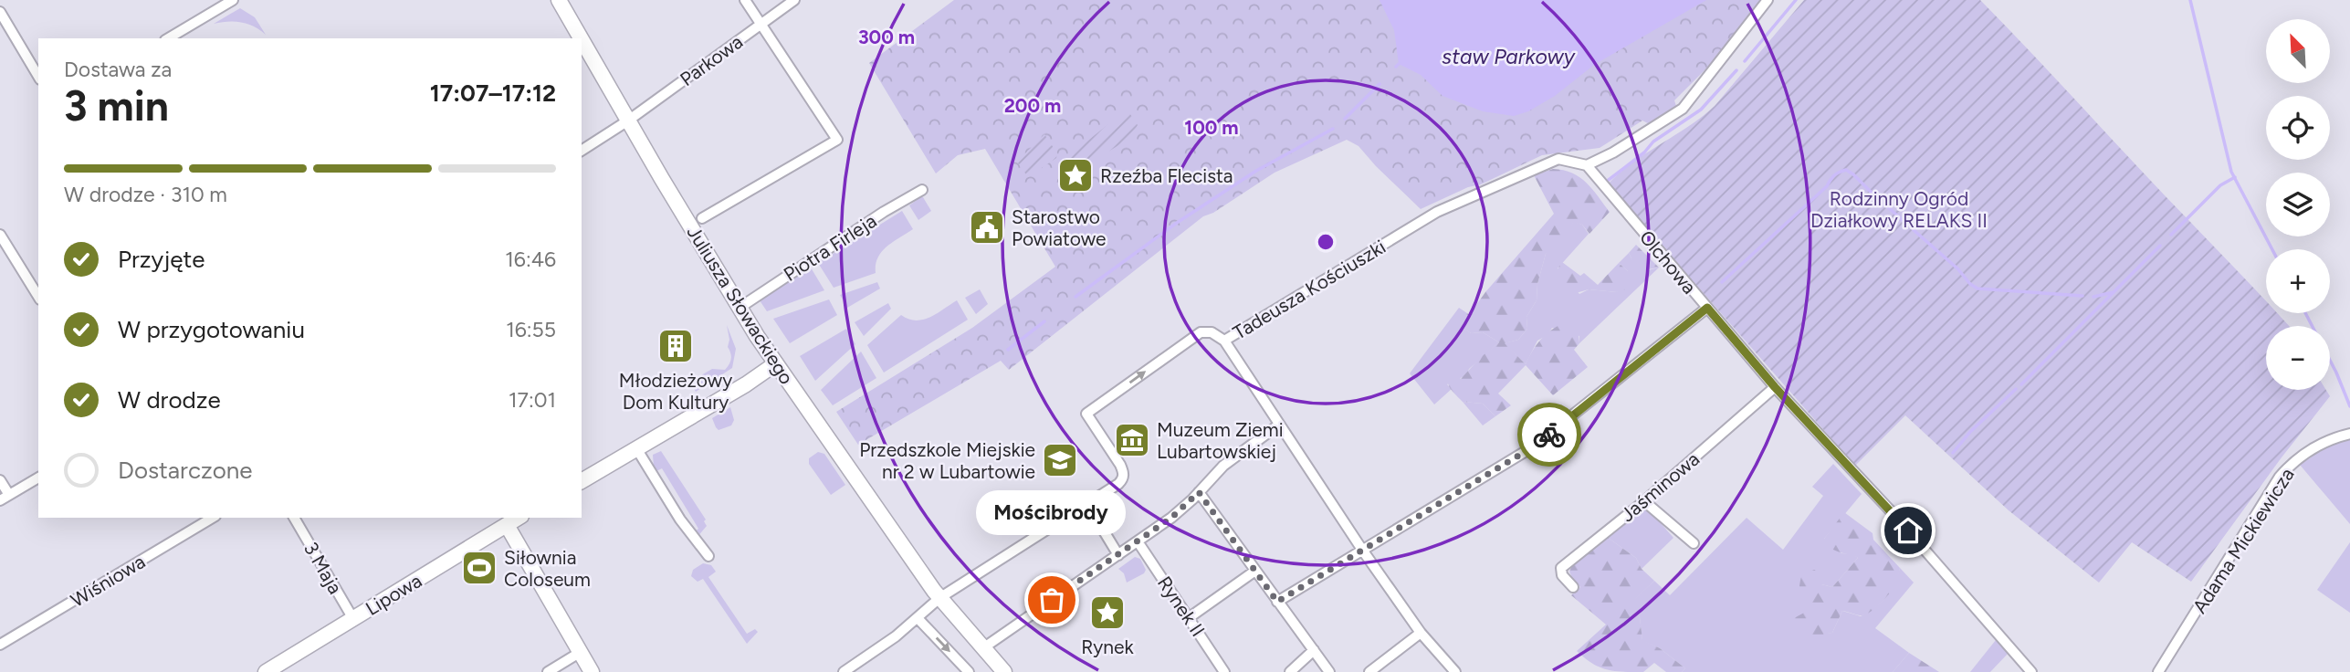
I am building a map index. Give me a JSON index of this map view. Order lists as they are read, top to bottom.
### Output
{
  "streets": {
    "main road": ["Juliusza Słowackiego", "Lipowa"],
    "street": [
      "Parkowa",
      "Piotra Firleja",
      "Olchowa",
      "Tadeusza Kościuszki",
      "Jaśminowa",
      "Adama Mickiewicza",
      "3 Maja",
      "Wiśniowa",
      "Rynek II"
    ]
  },
  "crossings": [
    ["Parkowa", "Juliusza Słowackiego"],
    ["Piotra Firleja", "Juliusza Słowackiego"],
    ["Olchowa", "Tadeusza Kościuszki"],
    ["Olchowa", "Jaśminowa"],
    ["Tadeusza Kościuszki", "Juliusza Słowackiego"],
    ["3 Maja", "Lipowa"]
  ],
  "water": ["staw Parkowy"],
  "parks": ["Rodzinny Ogród Działkowy RELAKS II"],
  "places": {
    "place": ["Rzeźba Flecista", "Rynek"],
    "public building": ["Starostwo Powiatowe"],
    "building": ["Młodzieżowy Dom Kultury"],
    "museum": ["Muzeum Ziemi Lubartowskiej"],
    "school or university": ["Przedszkole Miejskie nr 2 w Lubartowie"],
    "sports": ["Siłownia Coloseum"],
    "other": ["Mościbrody"]
  },
  "north": "top left",
  "page": {
    "map_buttons": ["+", "−"],
    "heading": ["3 min", "Dostawa za", "17:07–17:12"],
    "bar": "W drodze · 310 m",
    "list": [
      ["Przyjęte", "16:46"],
      ["W przygotowaniu", "16:55"],
      ["W drodze", "17:01"],
      "Dostarczone"
    ],
    "bubble": "Mościbrody"
  },
  "rings": ["300 m", "200 m", "100 m"]
}
